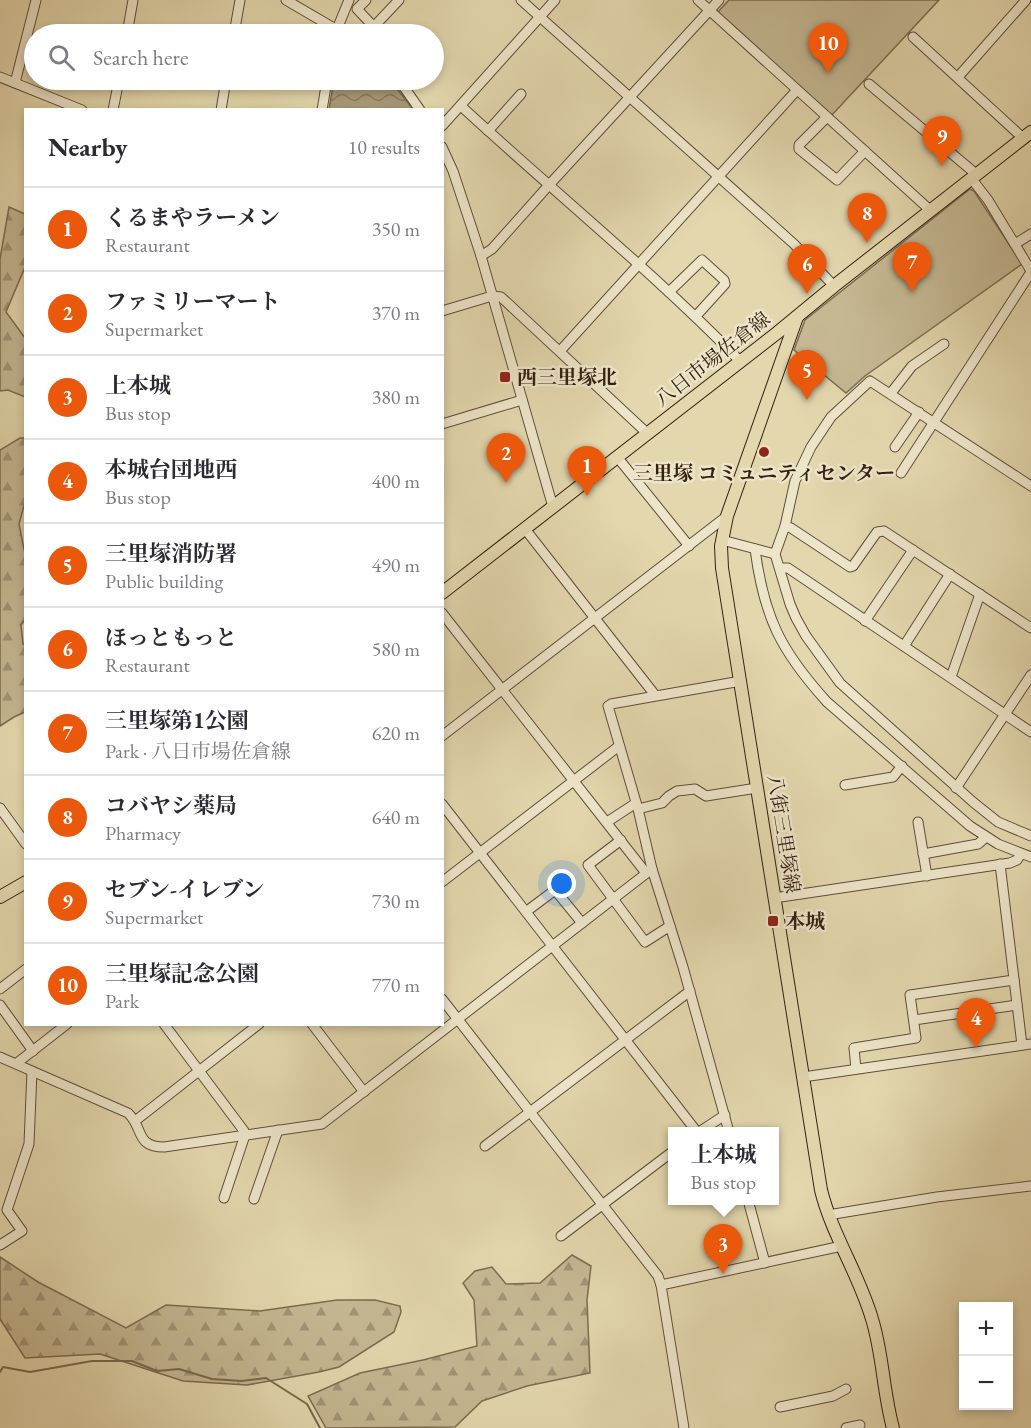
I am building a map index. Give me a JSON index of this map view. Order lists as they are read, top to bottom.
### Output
{
  "streets": {
    "main road": ["八日市場佐倉線", "八街三里塚線"]
  },
  "crossings": [
    ["八日市場佐倉線", "八街三里塚線"]
  ],
  "places": {
    "transit": ["西三里塚北", "本城"],
    "other": ["三里塚 コミュニティセンター"]
  },
  "page": {
    "pins": [
      "10",
      "9",
      "8",
      "7",
      "6",
      "5",
      "2",
      "1",
      "4",
      "3"
    ],
    "search": "Search here",
    "heading": ["Nearby", "10 results"],
    "list": [
      {
        "mark": "1",
        "name": "くるまやラーメン",
        "note": "Restaurant",
        "value": "350 m"
      },
      {
        "mark": "2",
        "name": "ファミリーマート",
        "note": "Supermarket",
        "value": "370 m"
      },
      {
        "mark": "3",
        "name": "上本城",
        "note": "Bus stop",
        "value": "380 m"
      },
      {
        "mark": "4",
        "name": "本城台団地西",
        "note": "Bus stop",
        "value": "400 m"
      },
      {
        "mark": "5",
        "name": "三里塚消防署",
        "note": "Public building",
        "value": "490 m"
      },
      {
        "mark": "6",
        "name": "ほっともっと",
        "note": "Restaurant",
        "value": "580 m"
      },
      {
        "mark": "7",
        "name": "三里塚第1公園",
        "note": "Park · 八日市場佐倉線",
        "value": "620 m"
      },
      {
        "mark": "8",
        "name": "コバヤシ薬局",
        "note": "Pharmacy",
        "value": "640 m"
      },
      {
        "mark": "9",
        "name": "セブン-イレブン",
        "note": "Supermarket",
        "value": "730 m"
      },
      {
        "mark": "10",
        "name": "三里塚記念公園",
        "note": "Park",
        "value": "770 m"
      }
    ],
    "popup": ["上本城", "Bus stop"],
    "map_buttons": ["+", "−"]
  }
}
